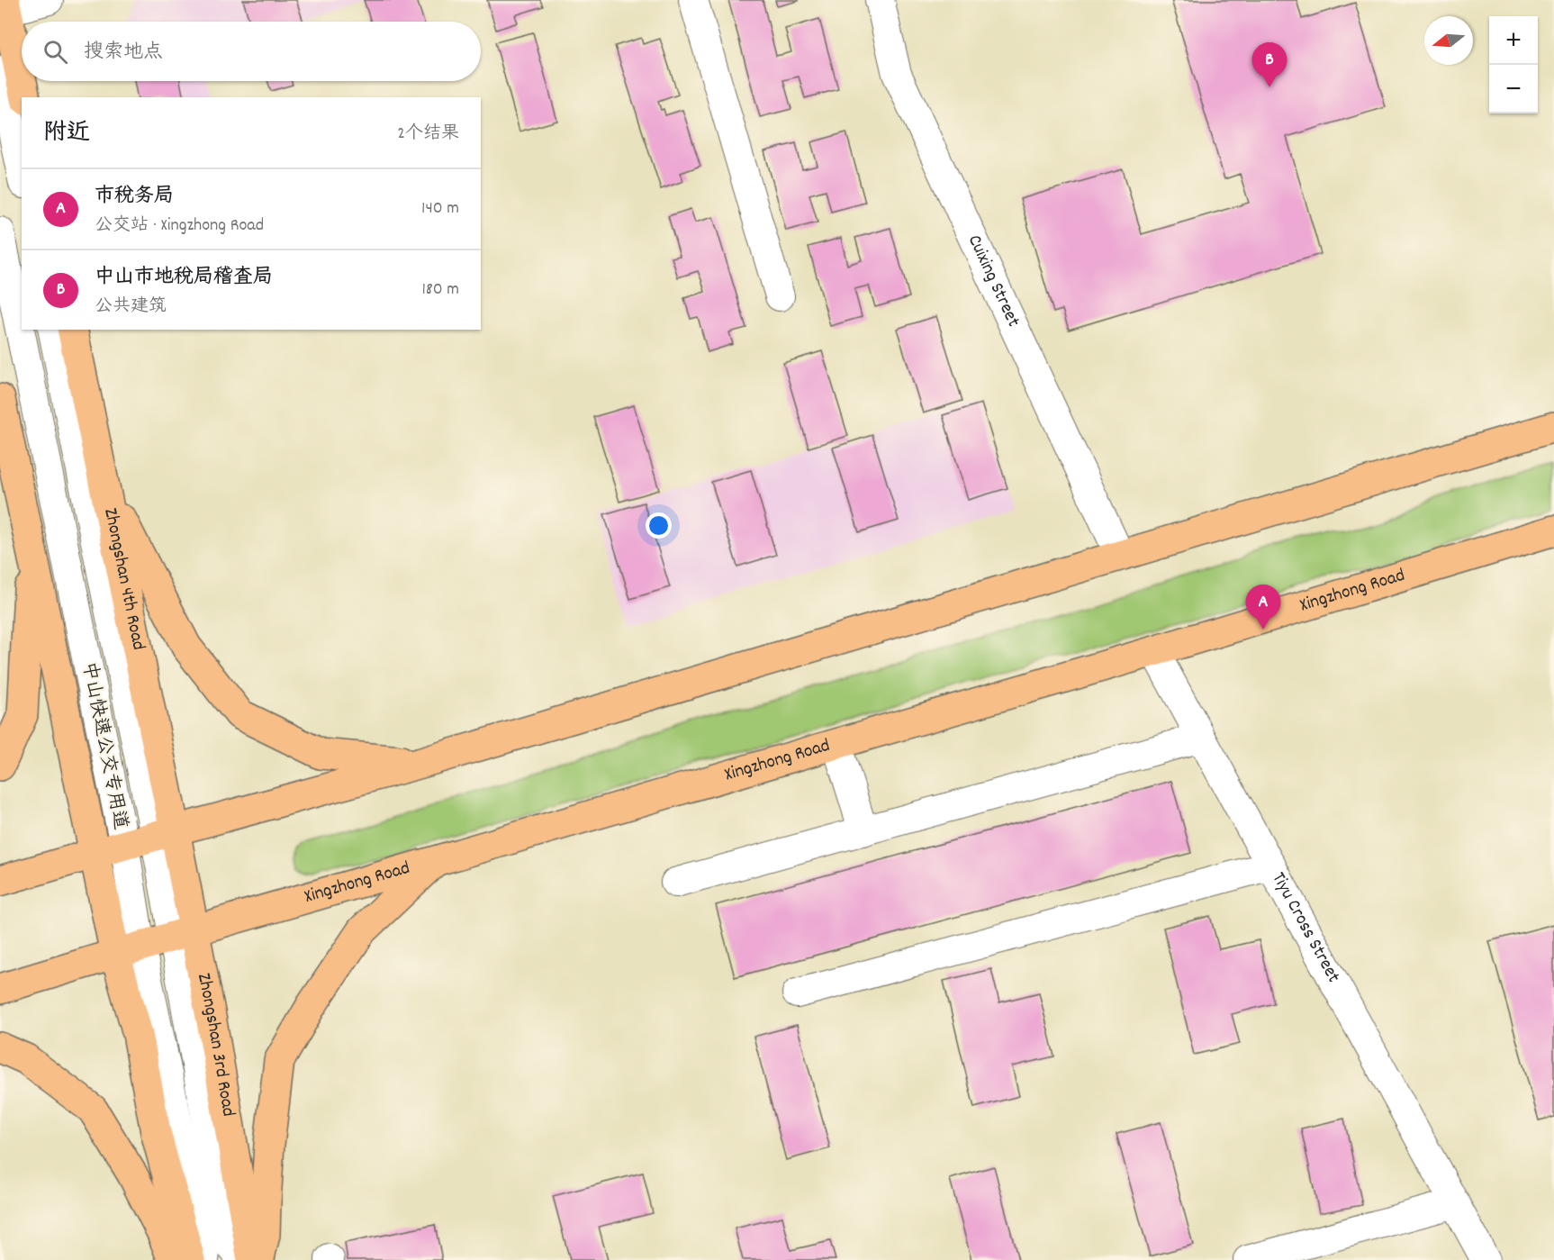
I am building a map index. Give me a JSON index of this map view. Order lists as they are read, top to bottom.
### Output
{
  "streets": {
    "main road": ["Zhongshan 4th Road", "Xingzhong Road", "Zhongshan 3rd Road"],
    "street": ["Cuixing Street", "中山快速公交专用道", "Tiyu Cross Street"]
  },
  "crossings": [
    ["Zhongshan 4th Road", "中山快速公交专用道"],
    ["Zhongshan 4th Road", "Zhongshan 3rd Road"],
    ["Xingzhong Road", "中山快速公交专用道"],
    ["Xingzhong Road", "Tiyu Cross Street"],
    ["Xingzhong Road", "Zhongshan 3rd Road"],
    ["中山快速公交专用道", "Zhongshan 3rd Road"]
  ],
  "north": "left",
  "page": {
    "map_buttons": ["+", "−"],
    "search": "搜索地点",
    "pins": ["B", "A"],
    "heading": ["附近", "2个结果"],
    "list": [
      {
        "mark": "A",
        "name": "市税务局",
        "note": "公交站 · Xingzhong Road",
        "value": "140 m"
      },
      {
        "mark": "B",
        "name": "中山市地税局稽查局",
        "note": "公共建筑",
        "value": "180 m"
      }
    ]
  }
}
